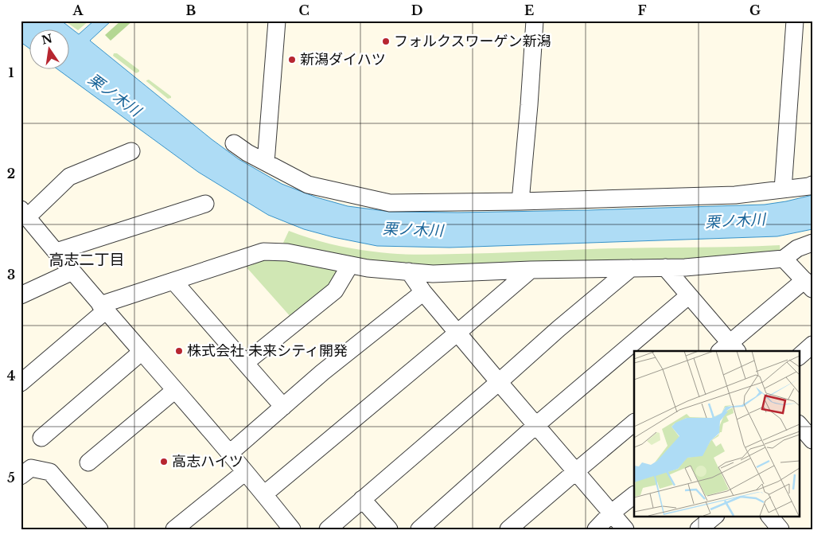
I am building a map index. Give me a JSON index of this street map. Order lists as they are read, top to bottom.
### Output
{
  "districts": ["高志二丁目"],
  "water": ["栗ノ木川"],
  "places": [
    "フォルクスワーゲン新潟",
    "新潟ダイハツ",
    "株式会社 未来シティ開発",
    "高志ハイツ"
  ],
  "north": "top",
  "grid": {
    "columns": [
      "A",
      "B",
      "C",
      "D",
      "E",
      "F",
      "G"
    ],
    "rows": [
      "1",
      "2",
      "3",
      "4",
      "5"
    ]
  }
}
